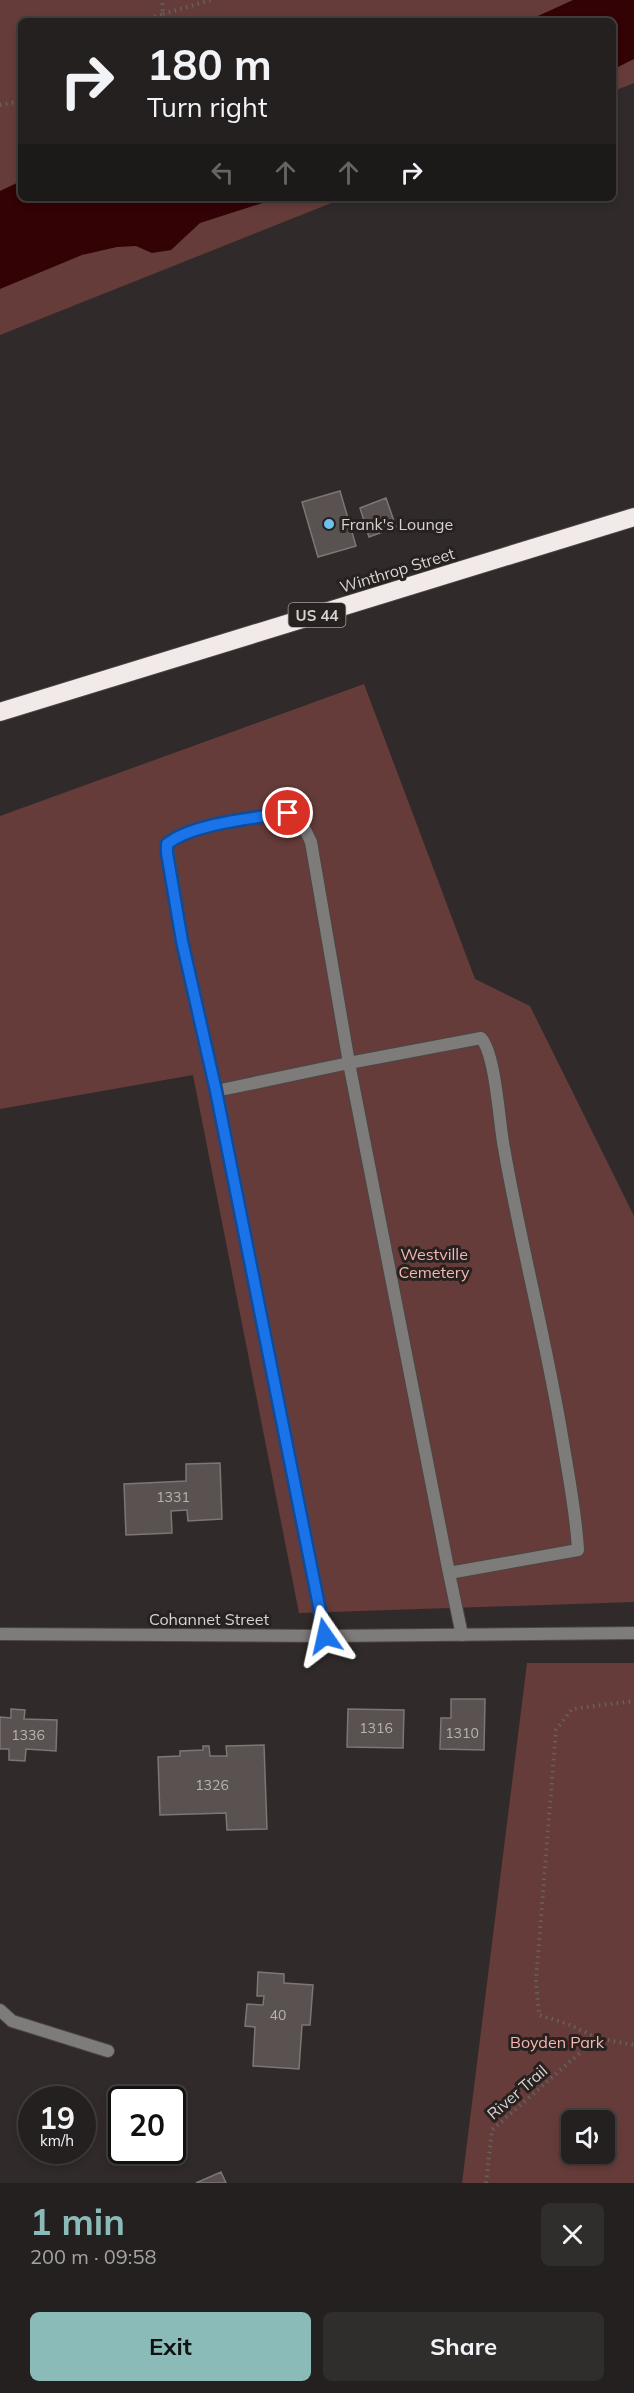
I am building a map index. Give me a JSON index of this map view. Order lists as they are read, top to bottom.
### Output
{
  "streets": {
    "highway": ["Winthrop Street", "US 44"],
    "street": ["Cohannet Street"],
    "path": ["River Trail"]
  },
  "parks": ["Westville Cemetery", "Boyden Park"],
  "places": ["Frank's Lounge"],
  "house_numbers": [
    "1331",
    "1316",
    "1310",
    "1336",
    "1326",
    "40"
  ],
  "page": {
    "turn": ["180 m", "Turn right"],
    "speed": "19 km/h",
    "limit": "20",
    "heading": ["1 min", "200 m · 09:58"],
    "buttons": ["Exit", "Share"]
  }
}
